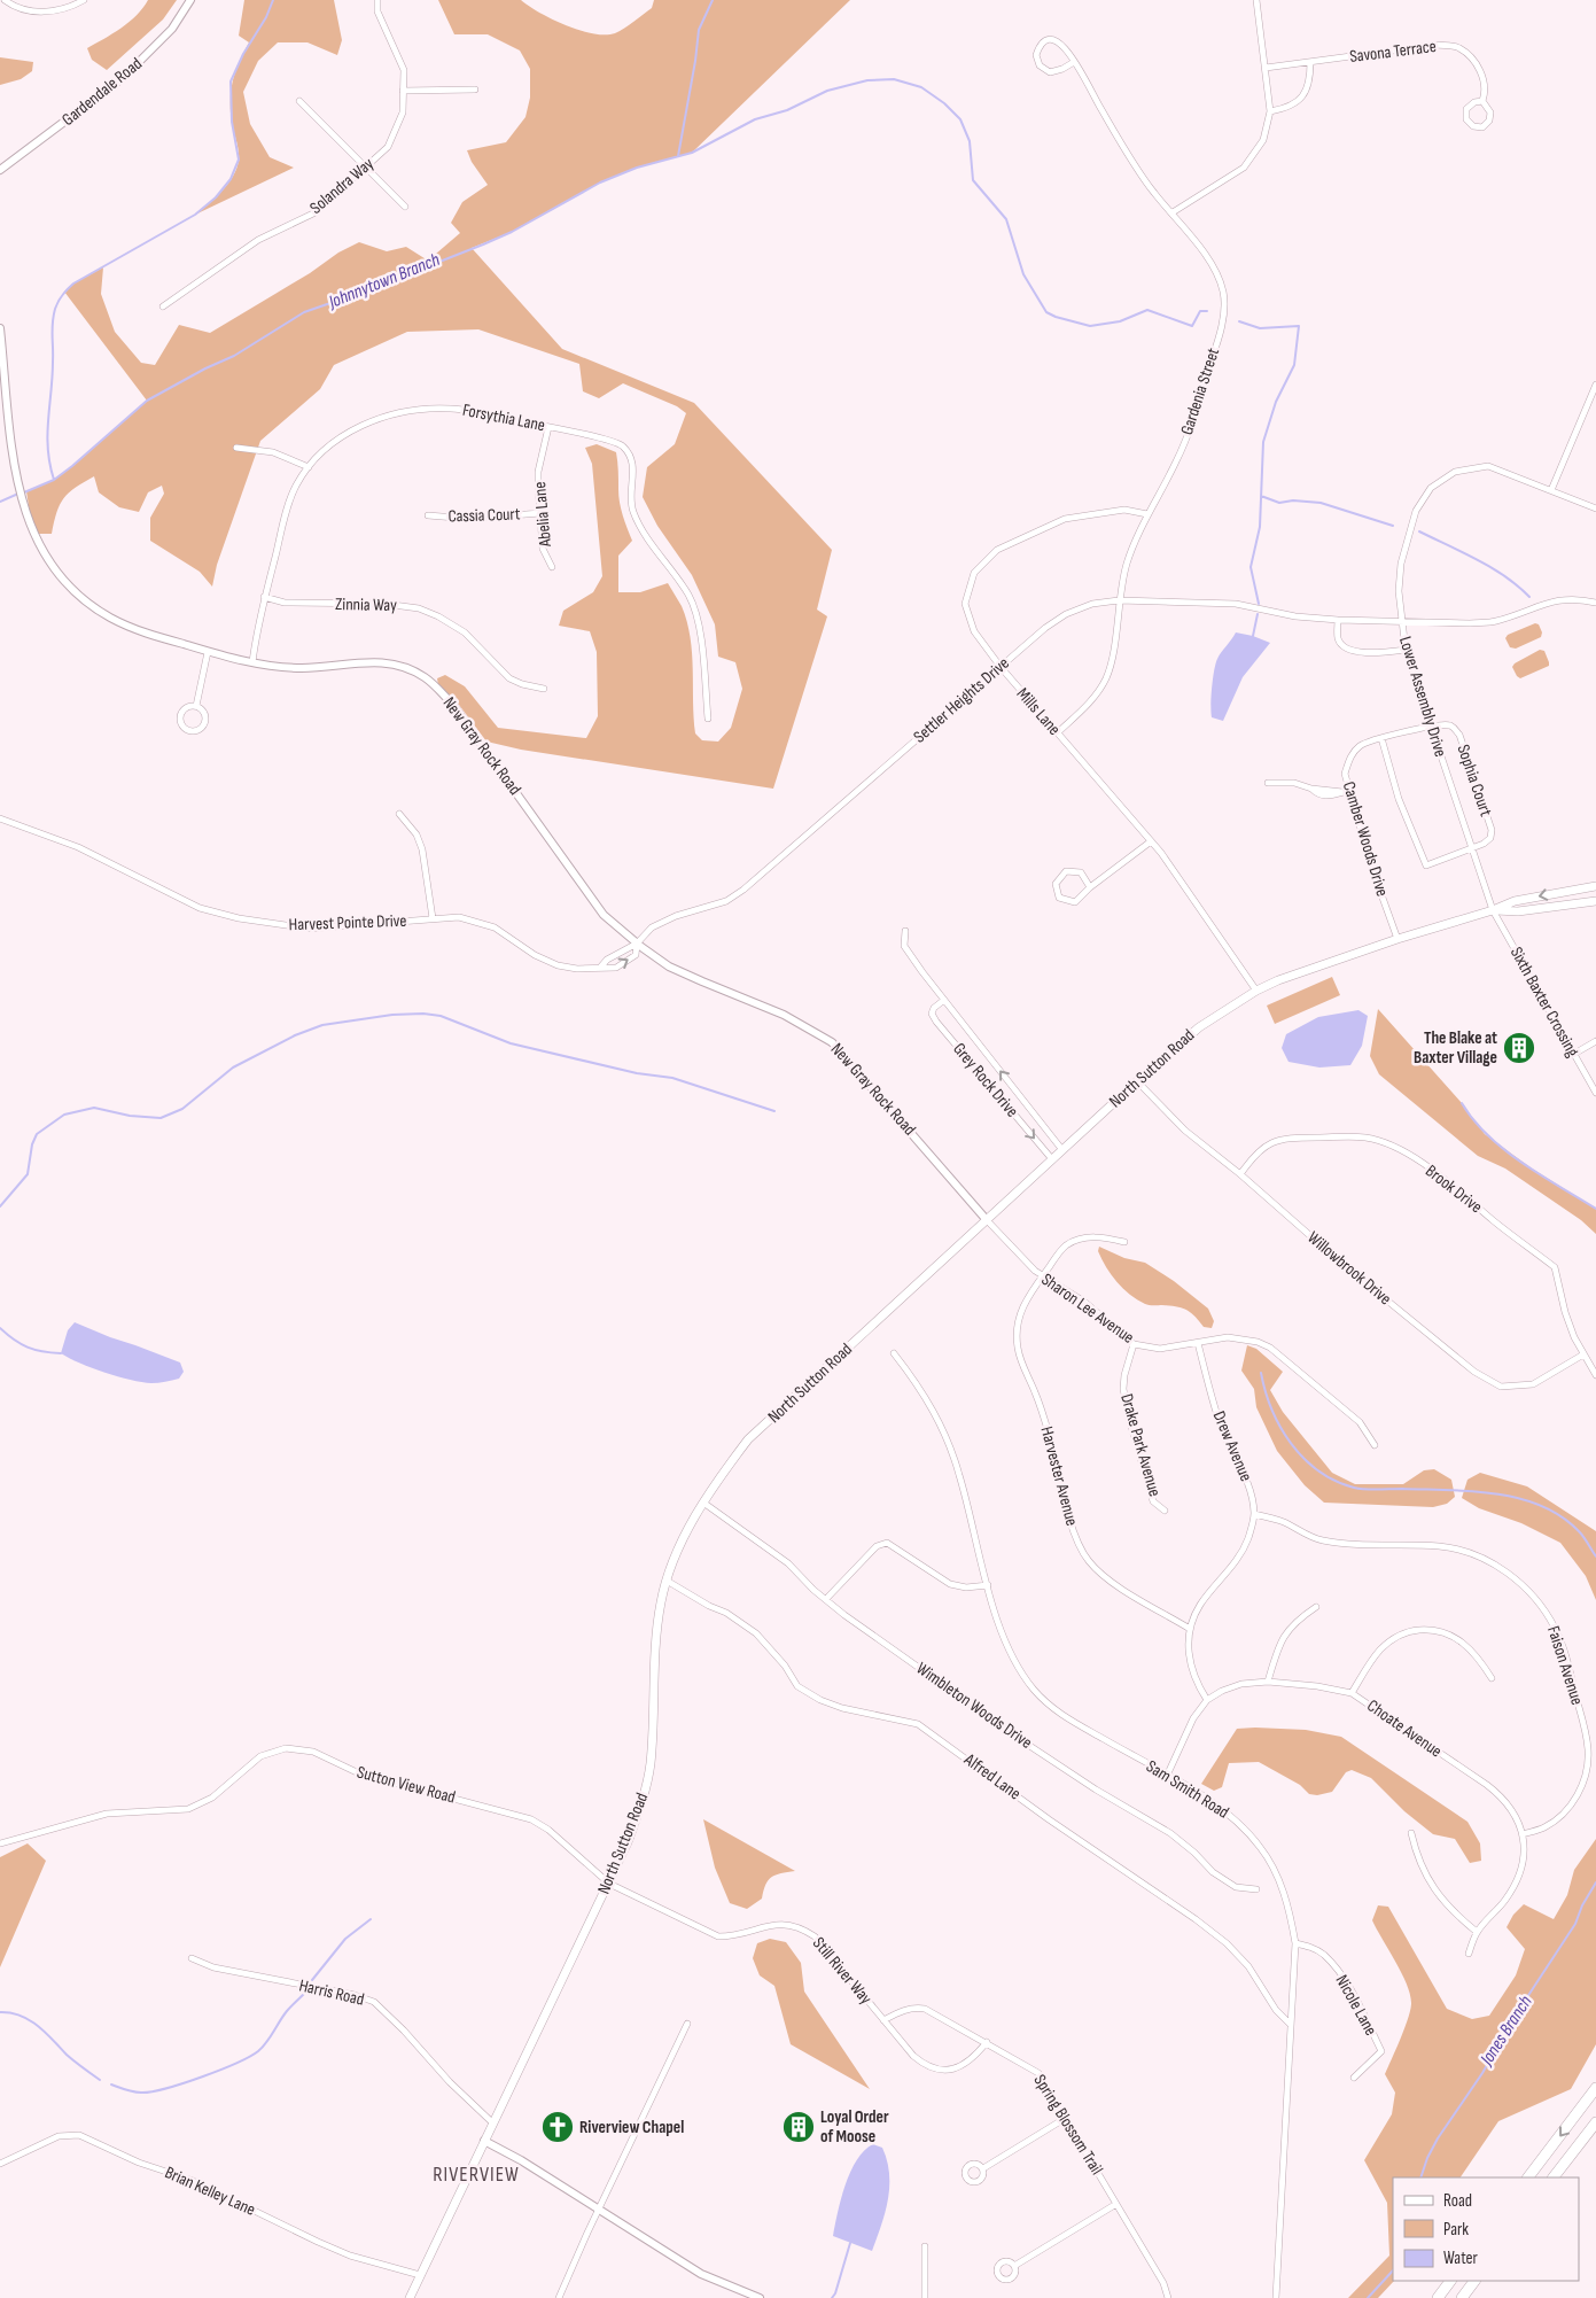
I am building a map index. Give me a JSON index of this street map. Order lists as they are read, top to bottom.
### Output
{
  "streets": {
    "main road": ["North Sutton Road"],
    "street": [
      "Savona Terrace",
      "Gardendale Road",
      "Solandra Way",
      "Gardenia Street",
      "Forsythia Lane",
      "Abelia Lane",
      "Cassia Court",
      "Zinnia Way",
      "Lower Assembly Drive",
      "Settler Heights Drive",
      "Mills Lane",
      "New Gray Rock Road",
      "Sophia Court",
      "Camber Woods Drive",
      "Harvest Pointe Drive",
      "Sixth Baxter Crossing",
      "Grey Rock Drive",
      "Brook Drive",
      "Willowbrook Drive",
      "Sharon Lee Avenue",
      "Drake Park Avenue",
      "Drew Avenue",
      "Harvester Avenue",
      "Faison Avenue",
      "Wimbleton Woods Drive",
      "Choate Avenue",
      "Alfred Lane",
      "Sutton View Road",
      "Sam Smith Road",
      "Still River Way",
      "Harris Road",
      "Nicole Lane",
      "Spring Blossom Trail",
      "Brian Kelley Lane"
    ]
  },
  "crossings": [
    ["Gardenia Street", "Settler Heights Drive"],
    ["Gardenia Street", "Mills Lane"],
    ["Forsythia Lane", "Abelia Lane"],
    ["Forsythia Lane", "Zinnia Way"],
    ["Forsythia Lane", "New Gray Rock Road"],
    ["Abelia Lane", "Cassia Court"],
    ["Lower Assembly Drive", "Settler Heights Drive"],
    ["Lower Assembly Drive", "Sophia Court"],
    ["Lower Assembly Drive", "Camber Woods Drive"],
    ["Lower Assembly Drive", "Sixth Baxter Crossing"],
    ["Lower Assembly Drive", "North Sutton Road"],
    ["Settler Heights Drive", "Mills Lane"],
    ["Settler Heights Drive", "New Gray Rock Road"],
    ["Settler Heights Drive", "Harvest Pointe Drive"],
    ["Mills Lane", "North Sutton Road"],
    ["New Gray Rock Road", "Harvest Pointe Drive"],
    ["New Gray Rock Road", "North Sutton Road"],
    ["New Gray Rock Road", "Sharon Lee Avenue"],
    ["Sophia Court", "Camber Woods Drive"],
    ["Camber Woods Drive", "North Sutton Road"],
    ["Sixth Baxter Crossing", "North Sutton Road"],
    ["North Sutton Road", "Grey Rock Drive"],
    ["North Sutton Road", "Willowbrook Drive"],
    ["North Sutton Road", "Sharon Lee Avenue"],
    ["North Sutton Road", "Wimbleton Woods Drive"],
    ["North Sutton Road", "Alfred Lane"],
    ["North Sutton Road", "Sutton View Road"],
    ["North Sutton Road", "Still River Way"],
    ["North Sutton Road", "Harris Road"],
    ["North Sutton Road", "Brian Kelley Lane"],
    ["Brook Drive", "Willowbrook Drive"],
    ["Sharon Lee Avenue", "Drake Park Avenue"],
    ["Sharon Lee Avenue", "Drew Avenue"],
    ["Sharon Lee Avenue", "Harvester Avenue"],
    ["Drew Avenue", "Harvester Avenue"],
    ["Drew Avenue", "Faison Avenue"],
    ["Drew Avenue", "Choate Avenue"],
    ["Faison Avenue", "Choate Avenue"],
    ["Alfred Lane", "Sam Smith Road"],
    ["Sutton View Road", "Still River Way"],
    ["Sam Smith Road", "Nicole Lane"],
    ["Still River Way", "Spring Blossom Trail"]
  ],
  "districts": ["RIVERVIEW"],
  "water": ["Johnnytown Branch", "Jones Branch"],
  "places": {
    "building": ["The Blake at Baxter Village", "Loyal Order of Moose"],
    "church": ["Riverview Chapel"]
  },
  "legend": ["Road", "Park", "Water"]
}
